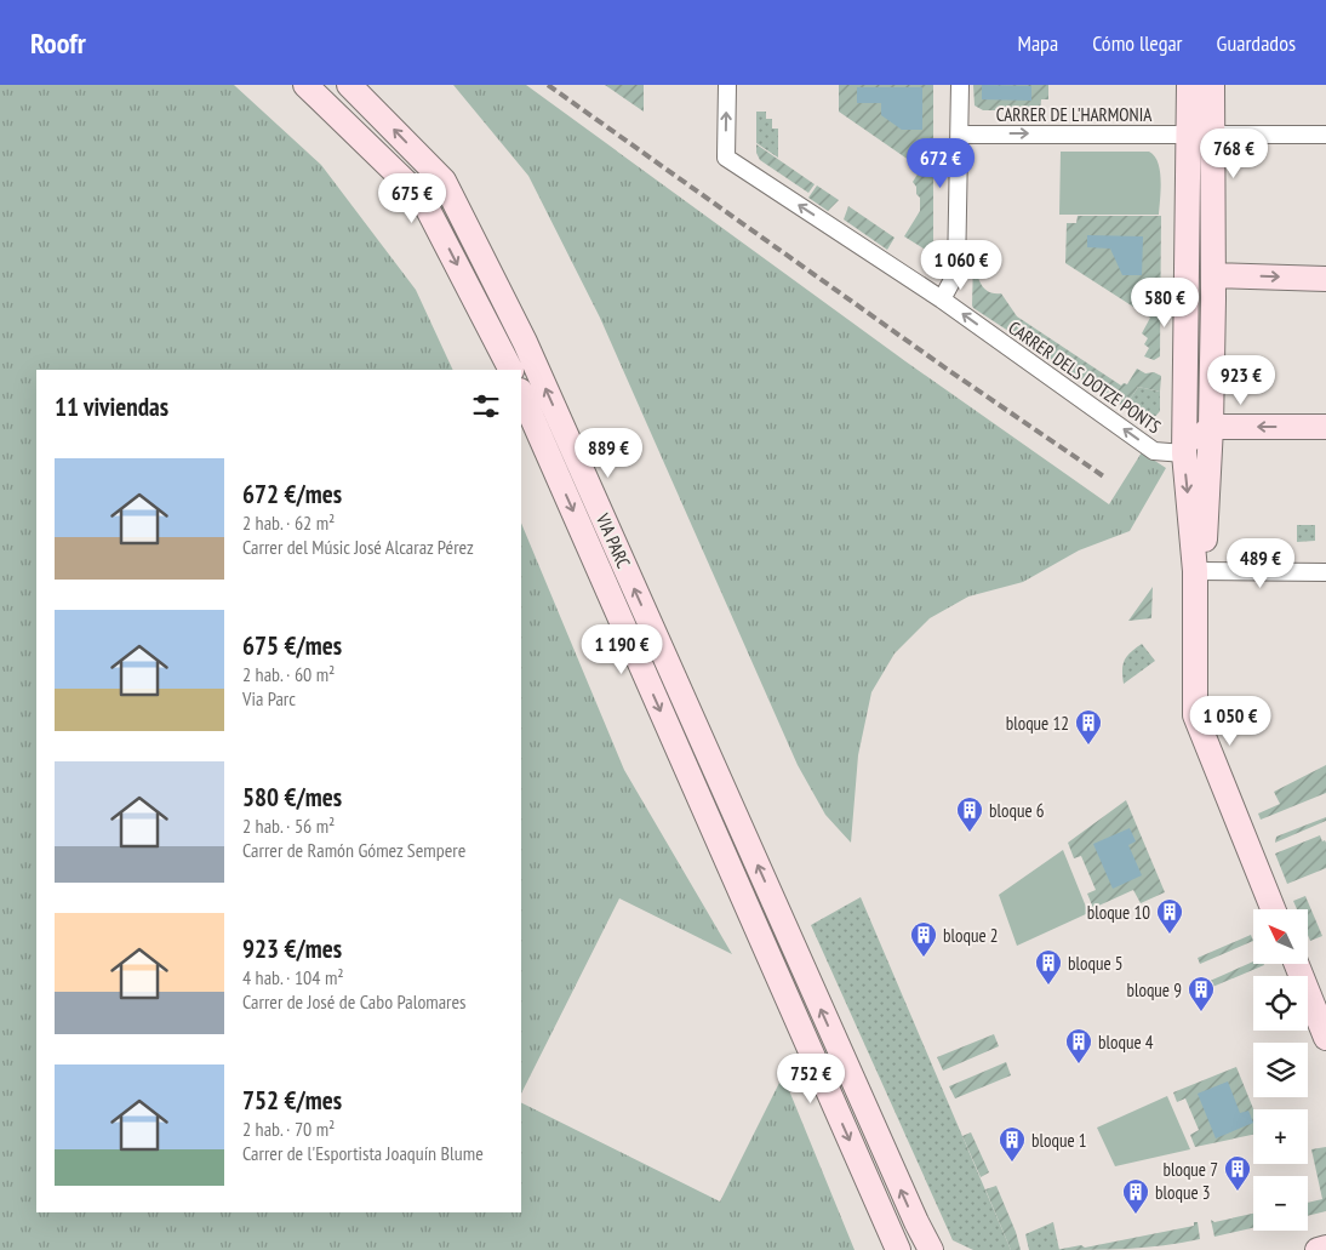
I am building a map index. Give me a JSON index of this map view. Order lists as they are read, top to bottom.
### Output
{
  "streets": {
    "main road": ["VIA PARC"],
    "street": ["CARRER DE L'HARMONIA", "CARRER DELS DOTZE PONTS"]
  },
  "one_way": ["CARRER DE L'HARMONIA", "CARRER DELS DOTZE PONTS"],
  "places": {
    "building": [
      "bloque 12",
      "bloque 6",
      "bloque 10",
      "bloque 2",
      "bloque 5",
      "bloque 9",
      "bloque 4",
      "bloque 1",
      "bloque 7",
      "bloque 3"
    ]
  },
  "north": "top left",
  "page": {
    "header": "Roofr",
    "nav": ["Mapa", "Cómo llegar", "Guardados"],
    "price": [
      "768 €",
      "672 €",
      "675 €",
      "1 060 €",
      "580 €",
      "923 €",
      "889 €",
      "489 €",
      "1 190 €",
      "1 050 €",
      "752 €"
    ],
    "heading": "11 viviendas",
    "list": [
      {
        "name": "672 €/mes",
        "note": "2 hab. · 62 m² · Carrer del Músic José Alcaraz Pérez"
      },
      {
        "name": "675 €/mes",
        "note": "2 hab. · 60 m² · Via Parc"
      },
      {
        "name": "580 €/mes",
        "note": "2 hab. · 56 m² · Carrer de Ramón Gómez Sempere"
      },
      {
        "name": "923 €/mes",
        "note": "4 hab. · 104 m² · Carrer de José de Cabo Palomares"
      },
      {
        "name": "752 €/mes",
        "note": "2 hab. · 70 m² · Carrer de l'Esportista Joaquín Blume"
      }
    ],
    "map_buttons": ["+", "−"]
  }
}
